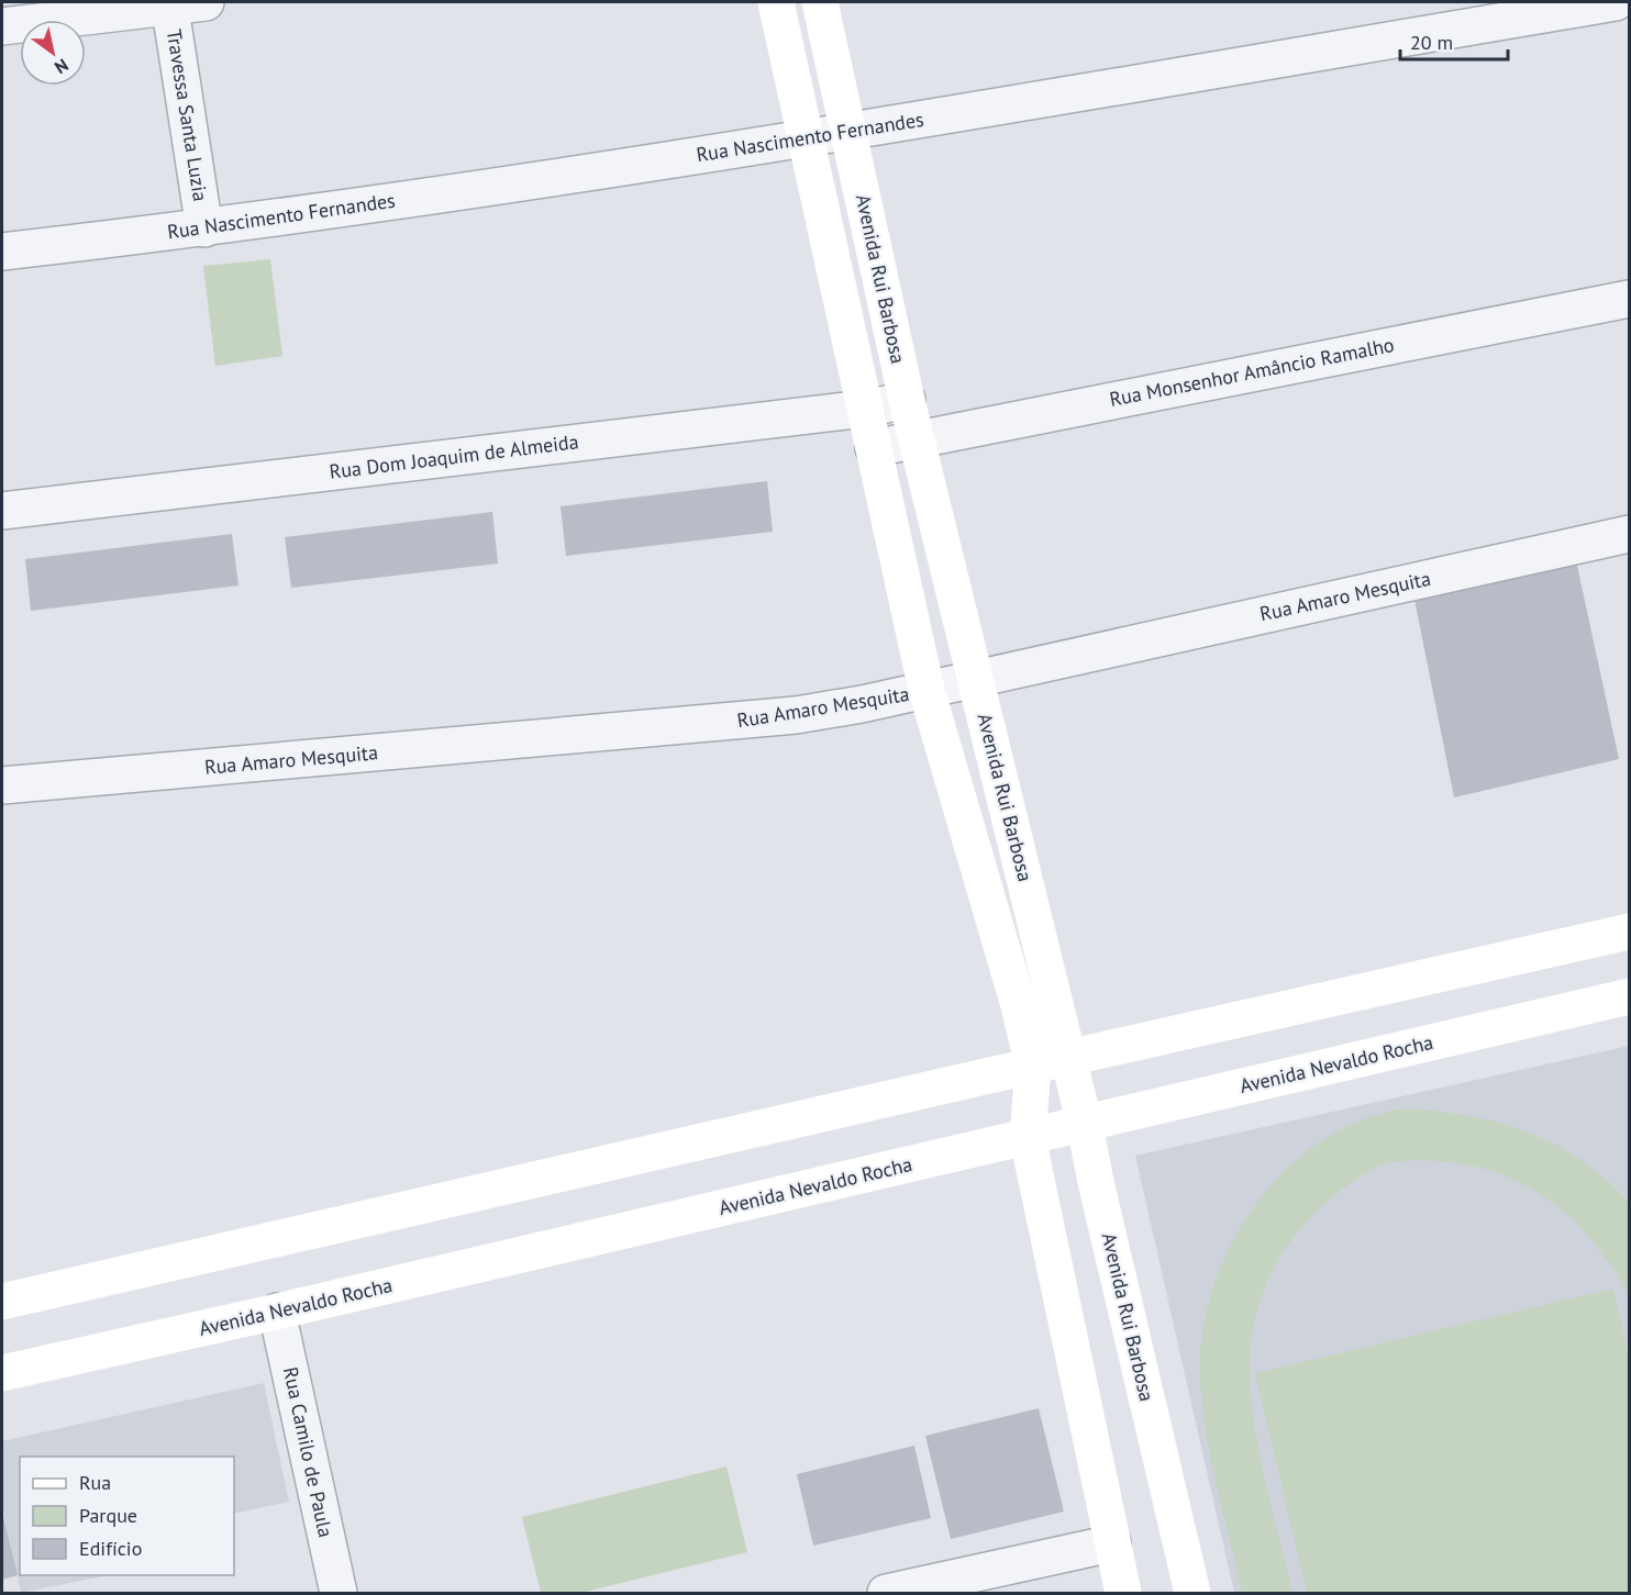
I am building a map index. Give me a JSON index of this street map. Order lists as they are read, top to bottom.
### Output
{
  "streets": {
    "main road": ["Avenida Rui Barbosa", "Avenida Nevaldo Rocha"],
    "street": [
      "Travessa Santa Luzia",
      "Rua Nascimento Fernandes",
      "Rua Monsenhor Amâncio Ramalho",
      "Rua Dom Joaquim de Almeida",
      "Rua Amaro Mesquita",
      "Rua Camilo de Paula"
    ]
  },
  "crossings": [
    ["Travessa Santa Luzia", "Rua Nascimento Fernandes"],
    ["Rua Nascimento Fernandes", "Avenida Rui Barbosa"],
    ["Avenida Rui Barbosa", "Rua Monsenhor Amâncio Ramalho"],
    ["Avenida Rui Barbosa", "Rua Dom Joaquim de Almeida"],
    ["Avenida Rui Barbosa", "Rua Amaro Mesquita"],
    ["Avenida Rui Barbosa", "Avenida Nevaldo Rocha"],
    ["Avenida Nevaldo Rocha", "Rua Camilo de Paula"]
  ],
  "legend": ["Rua", "Parque", "Edifício"],
  "scale_bar": "20 m",
  "north": "bottom right"
}
